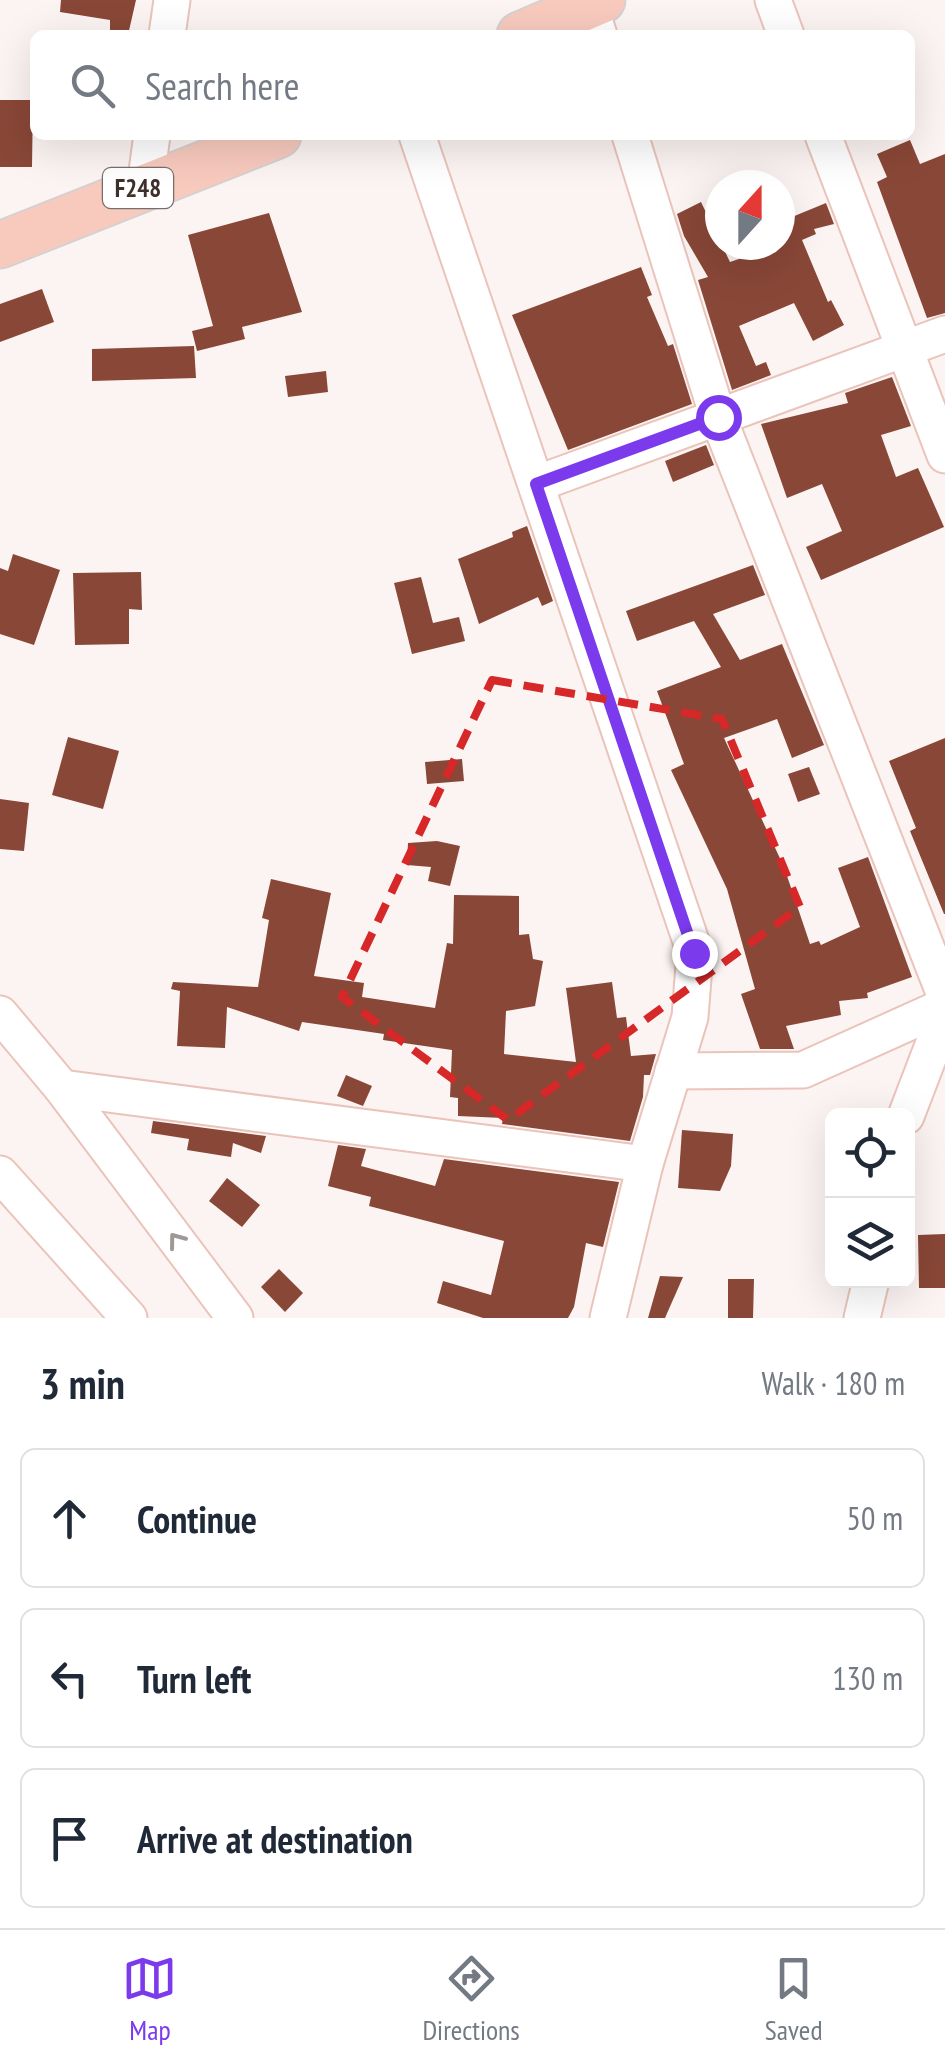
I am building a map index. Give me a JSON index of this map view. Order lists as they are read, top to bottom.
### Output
{
  "streets": {
    "main road": ["F248"]
  },
  "north": "top",
  "page": {
    "search": "Search here",
    "heading": ["3 min", "Walk · 180 m"],
    "list": [
      ["Continue", "50 m"],
      ["Turn left", "130 m"],
      "Arrive at destination"
    ],
    "nav": ["Map", "Directions", "Saved"]
  }
}
